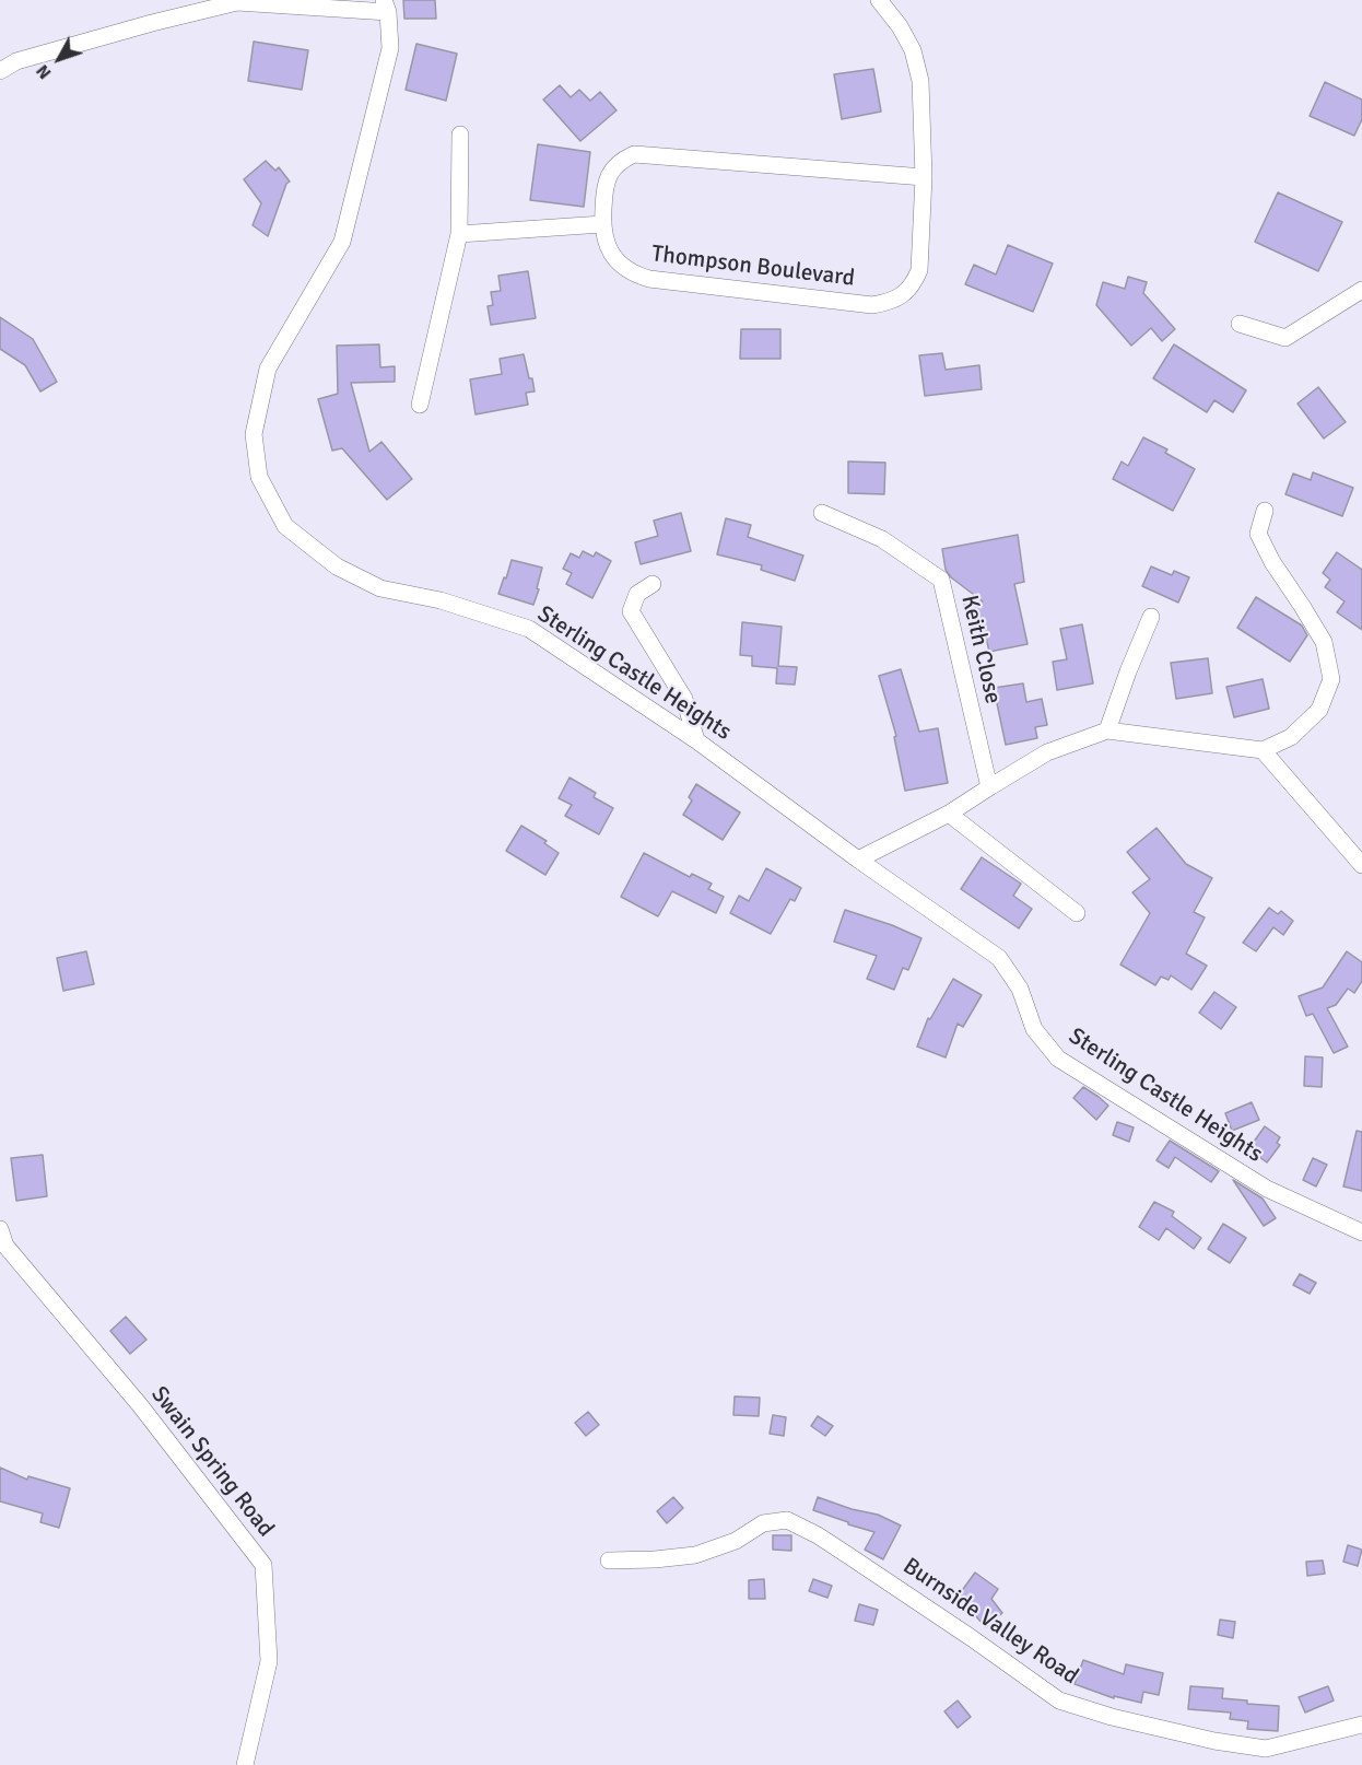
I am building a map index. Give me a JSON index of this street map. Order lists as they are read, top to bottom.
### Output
{
  "streets": {
    "street": [
      "Thompson Boulevard",
      "Keith Close",
      "Sterling Castle Heights",
      "Swain Spring Road",
      "Burnside Valley Road"
    ]
  },
  "north": "bottom left"
}
